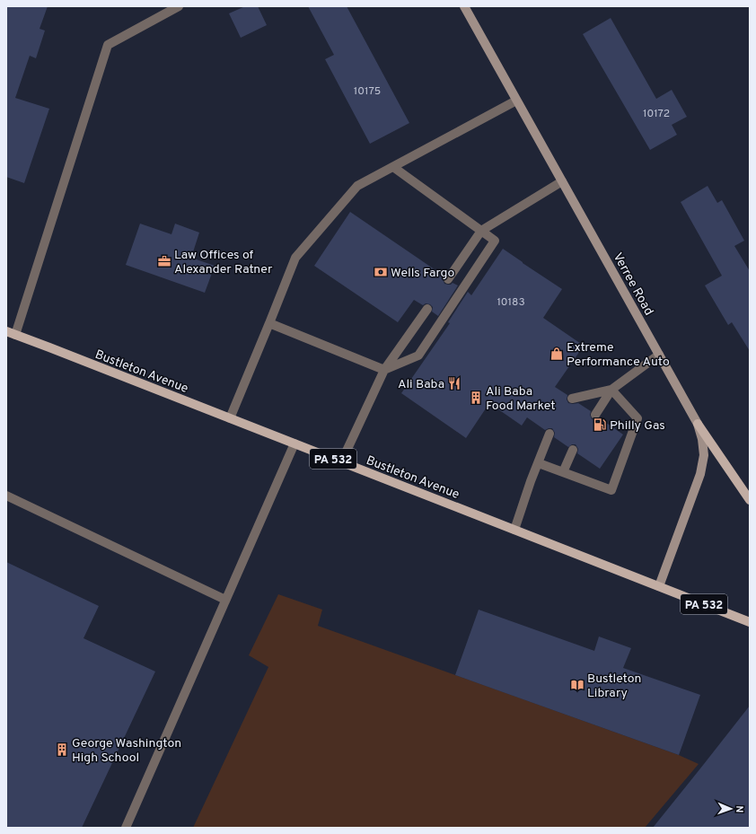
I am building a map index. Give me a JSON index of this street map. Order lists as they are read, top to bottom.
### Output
{
  "streets": {
    "main road": ["Verree Road", "Bustleton Avenue", "PA 532"]
  },
  "crossings": [
    ["Verree Road", "Bustleton Avenue"]
  ],
  "places": {
    "office": ["Law Offices of Alexander Ratner"],
    "bank": ["Wells Fargo"],
    "shop": ["Extreme Performance Auto"],
    "restaurant": ["Ali Baba"],
    "building": ["Ali Baba Food Market", "George Washington High School"],
    "fuel station": ["Philly Gas"],
    "library": ["Bustleton Library"]
  },
  "house_numbers": ["10175", "10172", "10183"],
  "north": "right"
}
